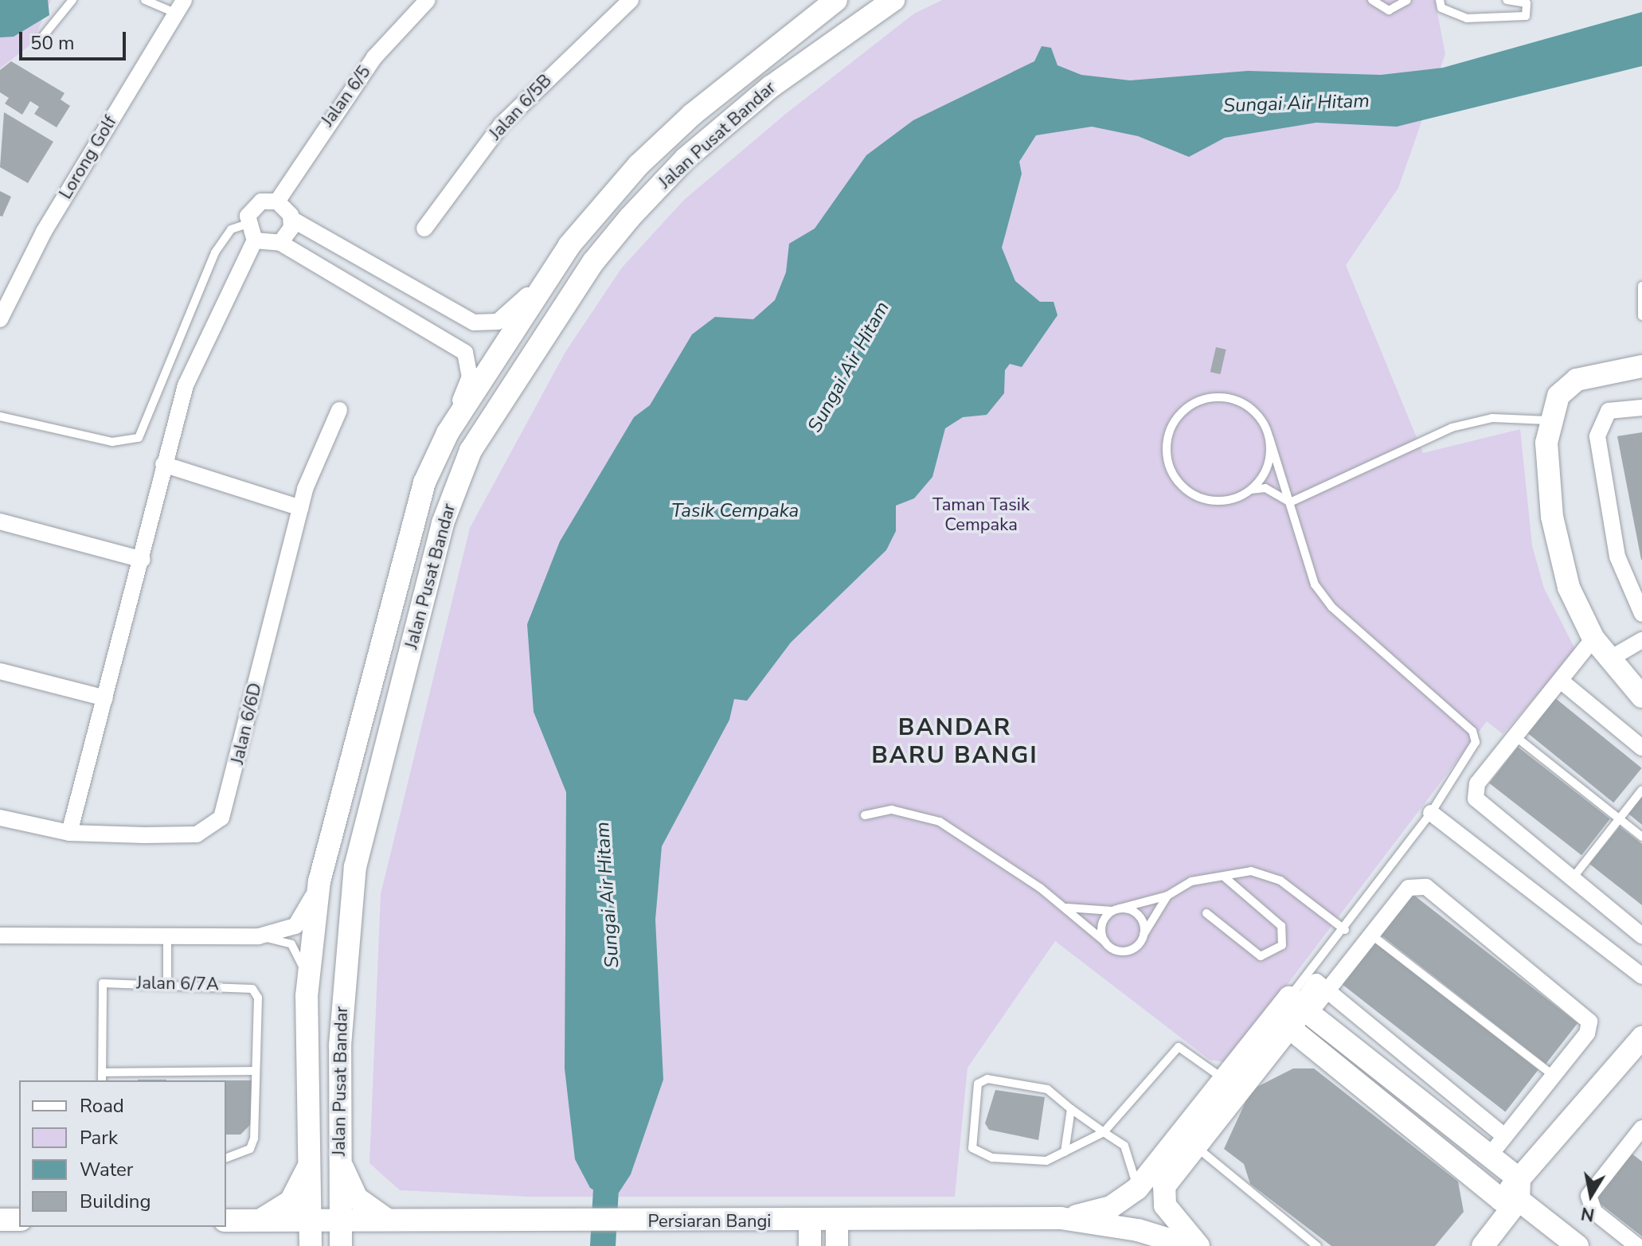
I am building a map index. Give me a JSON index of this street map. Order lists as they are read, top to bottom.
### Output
{
  "streets": {
    "main road": ["Jalan Pusat Bandar", "Persiaran Bangi"],
    "street": [
      "Jalan 6/5",
      "Jalan 6/5B",
      "Lorong Golf",
      "Jalan 6/6D"
    ],
    "lane": ["Jalan 6/7A"]
  },
  "crossings": [
    ["Jalan Pusat Bandar", "Persiaran Bangi"]
  ],
  "districts": ["BANDAR BARU BANGI"],
  "water": ["Sungai Air Hitam", "Tasik Cempaka"],
  "parks": ["Taman Tasik Cempaka"],
  "legend": [
    "Road",
    "Park",
    "Water",
    "Building"
  ],
  "scale_bar": "50 m",
  "north": "bottom"
}
